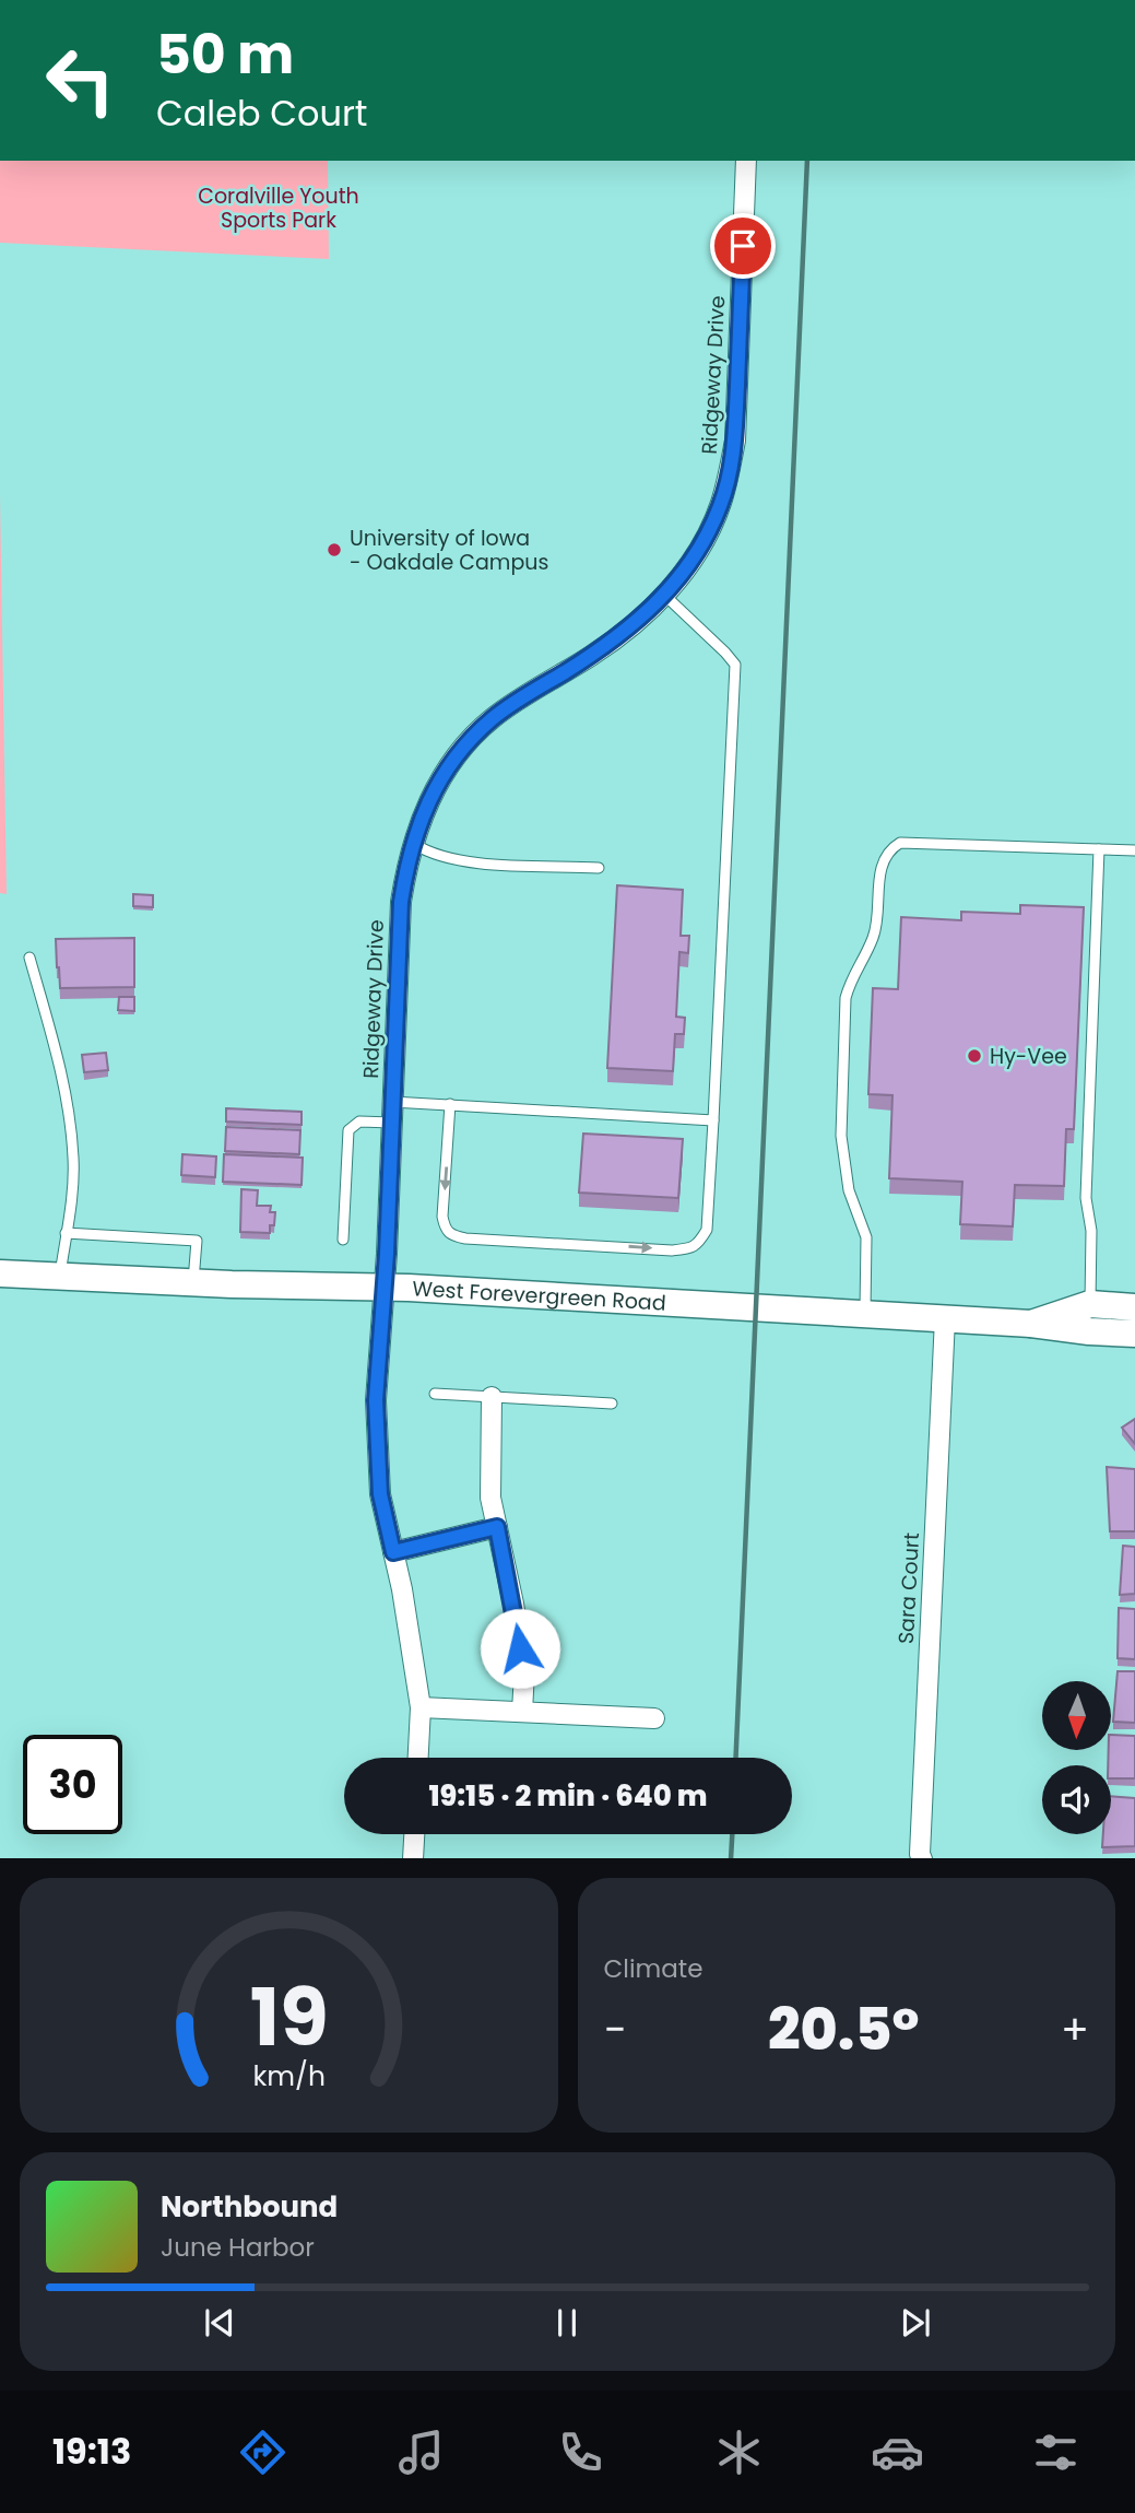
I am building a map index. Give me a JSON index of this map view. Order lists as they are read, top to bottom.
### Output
{
  "streets": {
    "street": ["Ridgeway Drive", "West Forevergreen Road", "Sara Court"]
  },
  "crossings": [
    ["Ridgeway Drive", "West Forevergreen Road"],
    ["West Forevergreen Road", "Sara Court"]
  ],
  "parks": ["Coralville Youth Sports Park"],
  "places": ["University of Iowa - Oakdale Campus", "Hy-Vee"],
  "north": "bottom",
  "page": {
    "turn": ["50 m", "Caleb Court"],
    "limit": "30",
    "trip": "19:15 · 2 min · 640 m",
    "tile": "Climate",
    "heat": ["−", "20.5°", "+"],
    "song": ["Northbound", "June Harbor"],
    "tabs": "19:13",
    "gauge": ["19", "km/h"]
  }
}
